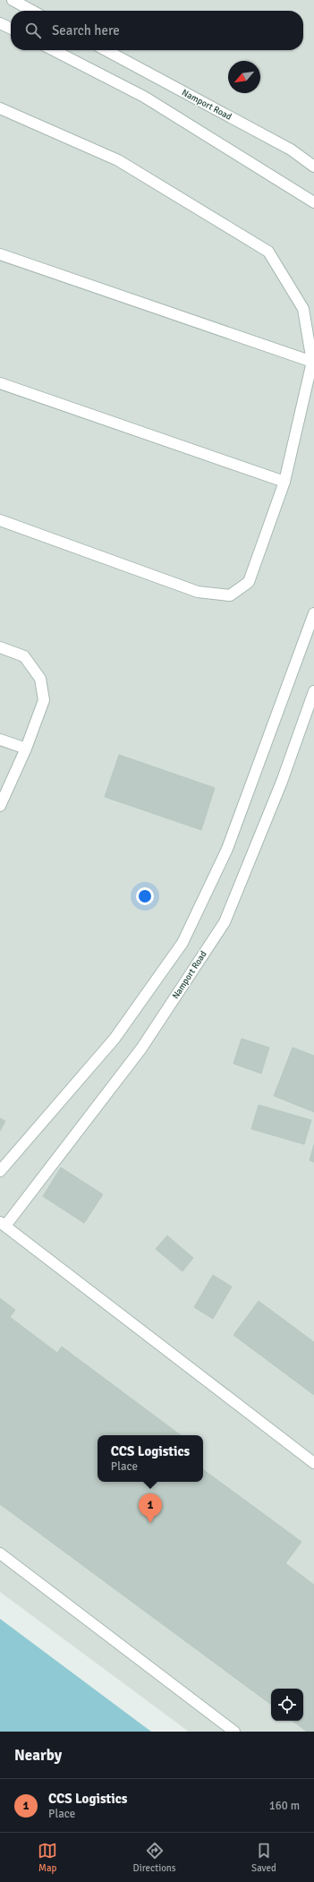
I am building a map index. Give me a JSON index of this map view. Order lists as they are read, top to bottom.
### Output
{
  "streets": {
    "street": ["Namport Road"]
  },
  "north": "bottom left",
  "page": {
    "search": "Search here",
    "popup": ["CCS Logistics", "Place"],
    "pins": "1",
    "heading": "Nearby",
    "list": [
      {
        "mark": "1",
        "name": "CCS Logistics",
        "note": "Place",
        "value": "160 m"
      }
    ],
    "nav": ["Map", "Directions", "Saved"]
  }
}
